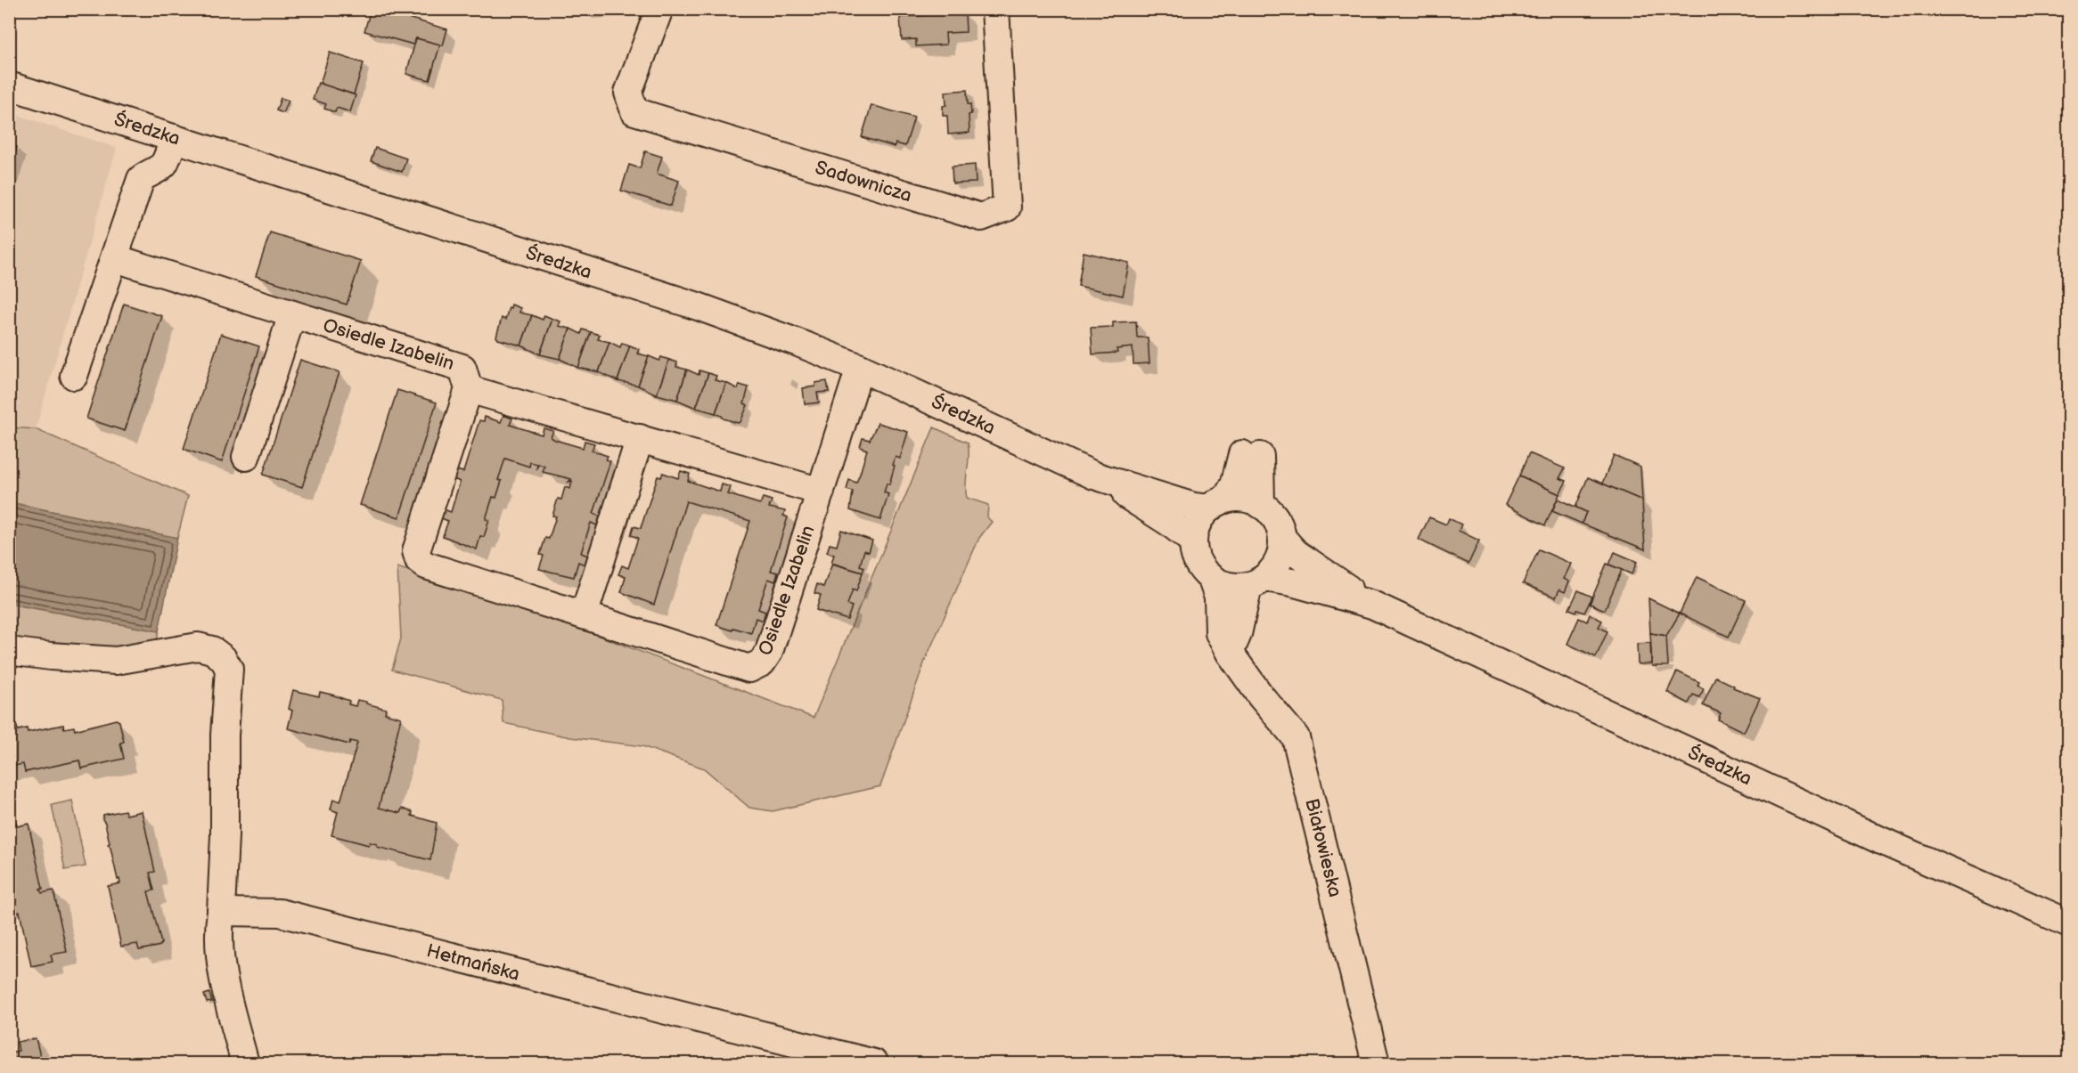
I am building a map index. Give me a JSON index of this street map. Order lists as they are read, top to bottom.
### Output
{
  "streets": {
    "street": [
      "Średzka",
      "Sadownicza",
      "Osiedle Izabelin",
      "Białowieska",
      "Hetmańska"
    ]
  },
  "crossings": [
    ["Średzka", "Osiedle Izabelin"],
    ["Średzka", "Białowieska"]
  ]
}
